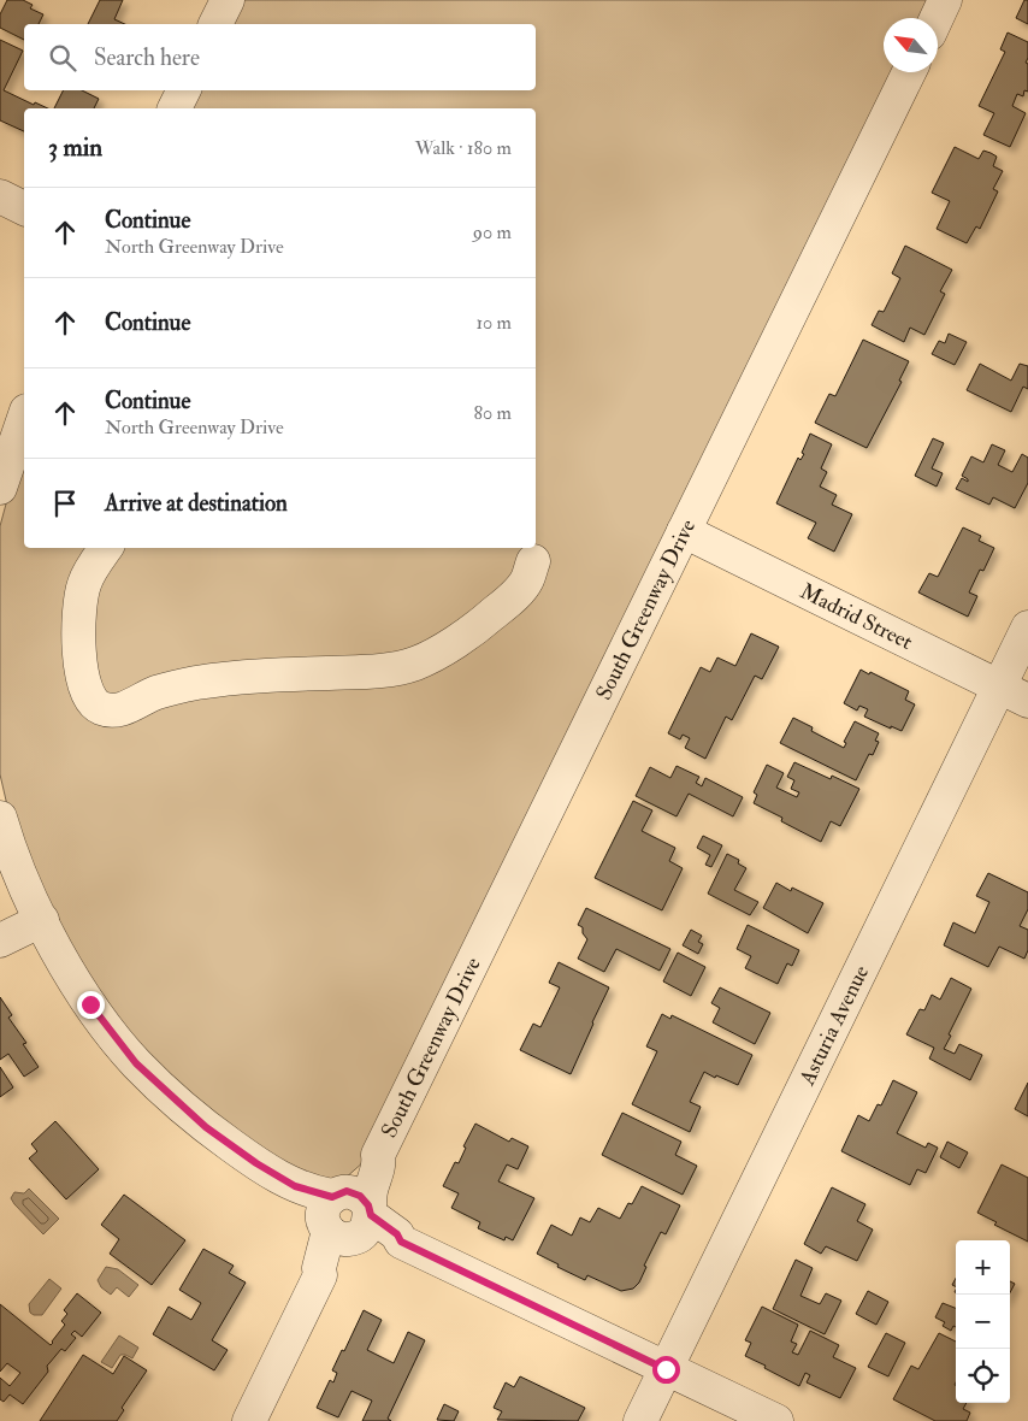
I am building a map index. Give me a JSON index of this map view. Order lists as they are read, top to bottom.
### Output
{
  "streets": {
    "street": ["South Greenway Drive", "Madrid Street", "Asturia Avenue"]
  },
  "crossings": [
    ["South Greenway Drive", "Madrid Street"],
    ["Madrid Street", "Asturia Avenue"]
  ],
  "north": "top left",
  "page": {
    "search": "Search here",
    "heading": ["3 min", "Walk · 180 m"],
    "list": [
      ["Continue", "North Greenway Drive", "90 m"],
      ["Continue", "10 m"],
      ["Continue", "North Greenway Drive", "80 m"],
      "Arrive at destination"
    ],
    "map_buttons": ["+", "−"]
  }
}
